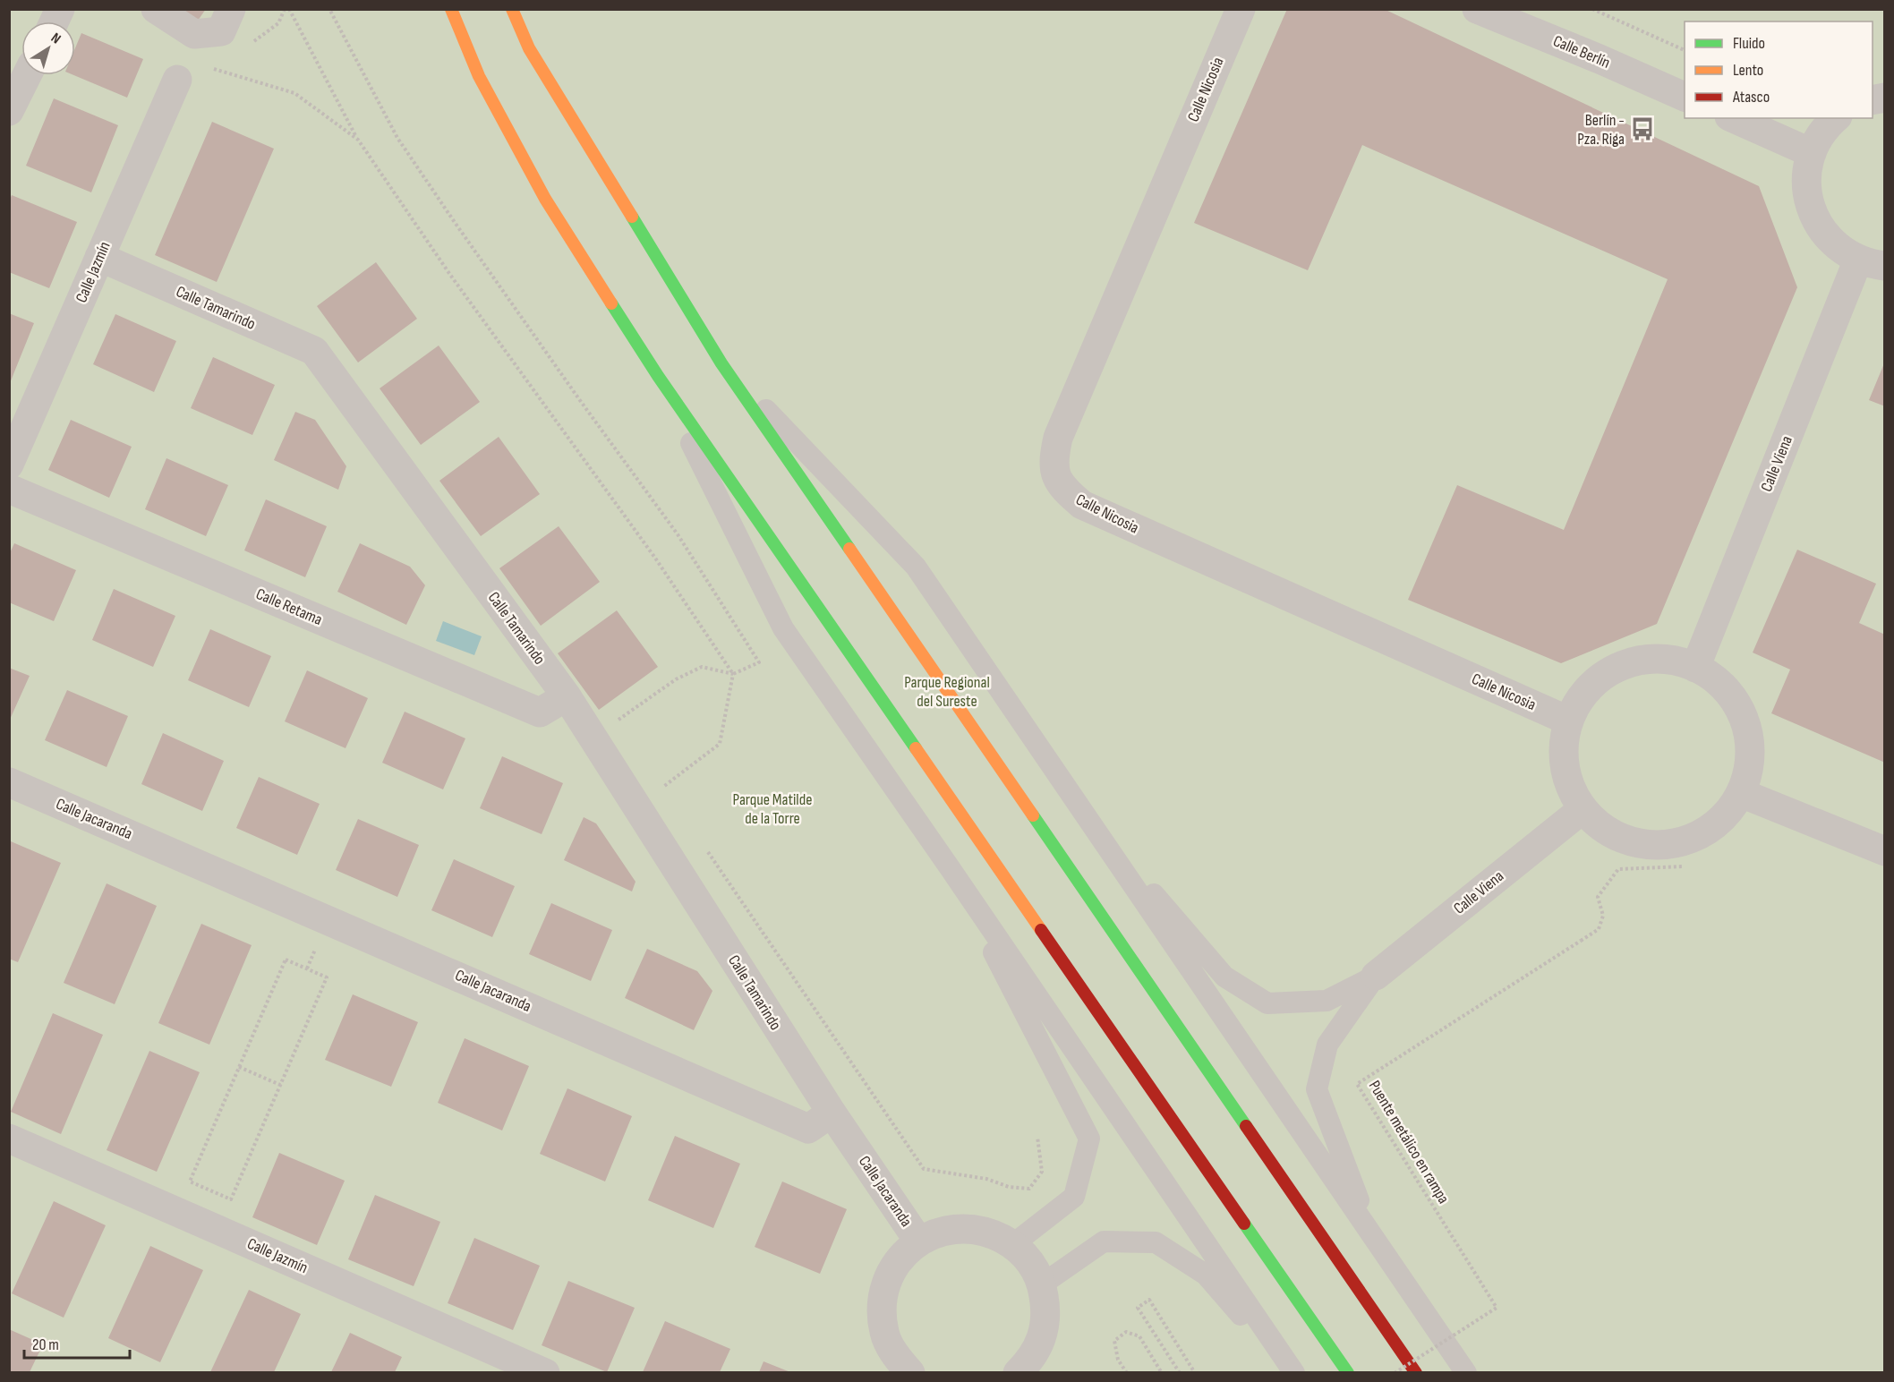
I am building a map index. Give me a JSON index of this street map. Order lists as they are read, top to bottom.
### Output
{
  "streets": {
    "street": [
      "Calle Berlín",
      "Calle Nicosia",
      "Calle Jazmín",
      "Calle Tamarindo",
      "Calle Viena",
      "Calle Retama",
      "Calle Jacaranda"
    ],
    "path": ["Puente metálico en rampa"]
  },
  "crossings": [
    ["Calle Nicosia", "Calle Viena"],
    ["Calle Jazmín", "Calle Tamarindo"],
    ["Calle Tamarindo", "Calle Retama"],
    ["Calle Tamarindo", "Calle Jacaranda"]
  ],
  "parks": ["Parque Regional del Sureste", "Parque Matilde de la Torre"],
  "places": {
    "bus stop": ["Berlín - Pza. Riga"]
  },
  "legend": ["Fluido", "Lento", "Atasco"],
  "scale_bar": "20 m",
  "north": "top right"
}
